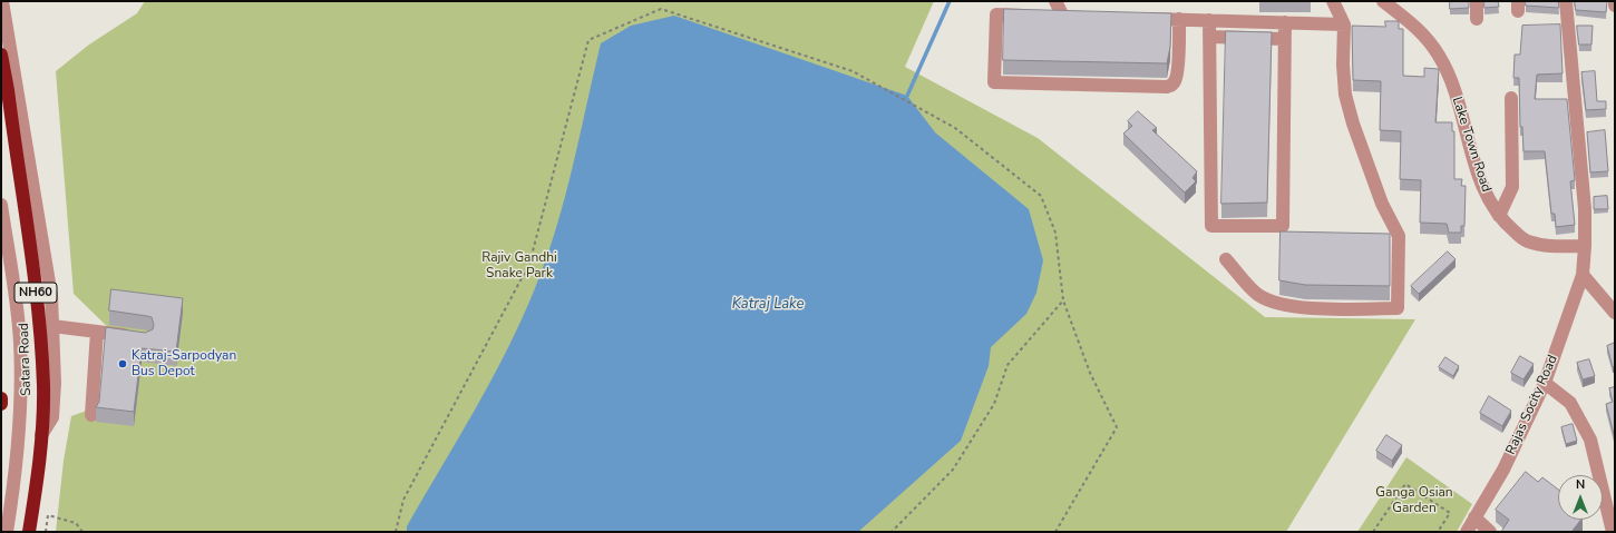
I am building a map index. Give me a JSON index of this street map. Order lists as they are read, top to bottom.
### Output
{
  "streets": {
    "highway": ["NH60", "Satara Road"],
    "street": ["Lake Town Road", "Rajas Socity Road"]
  },
  "crossings": [
    ["Lake Town Road", "Rajas Socity Road"]
  ],
  "water": ["Katraj Lake"],
  "parks": ["Rajiv Gandhi Snake Park", "Ganga Osian Garden"],
  "places": ["Katraj-Sarpodyan Bus Depot"],
  "north": "top"
}
